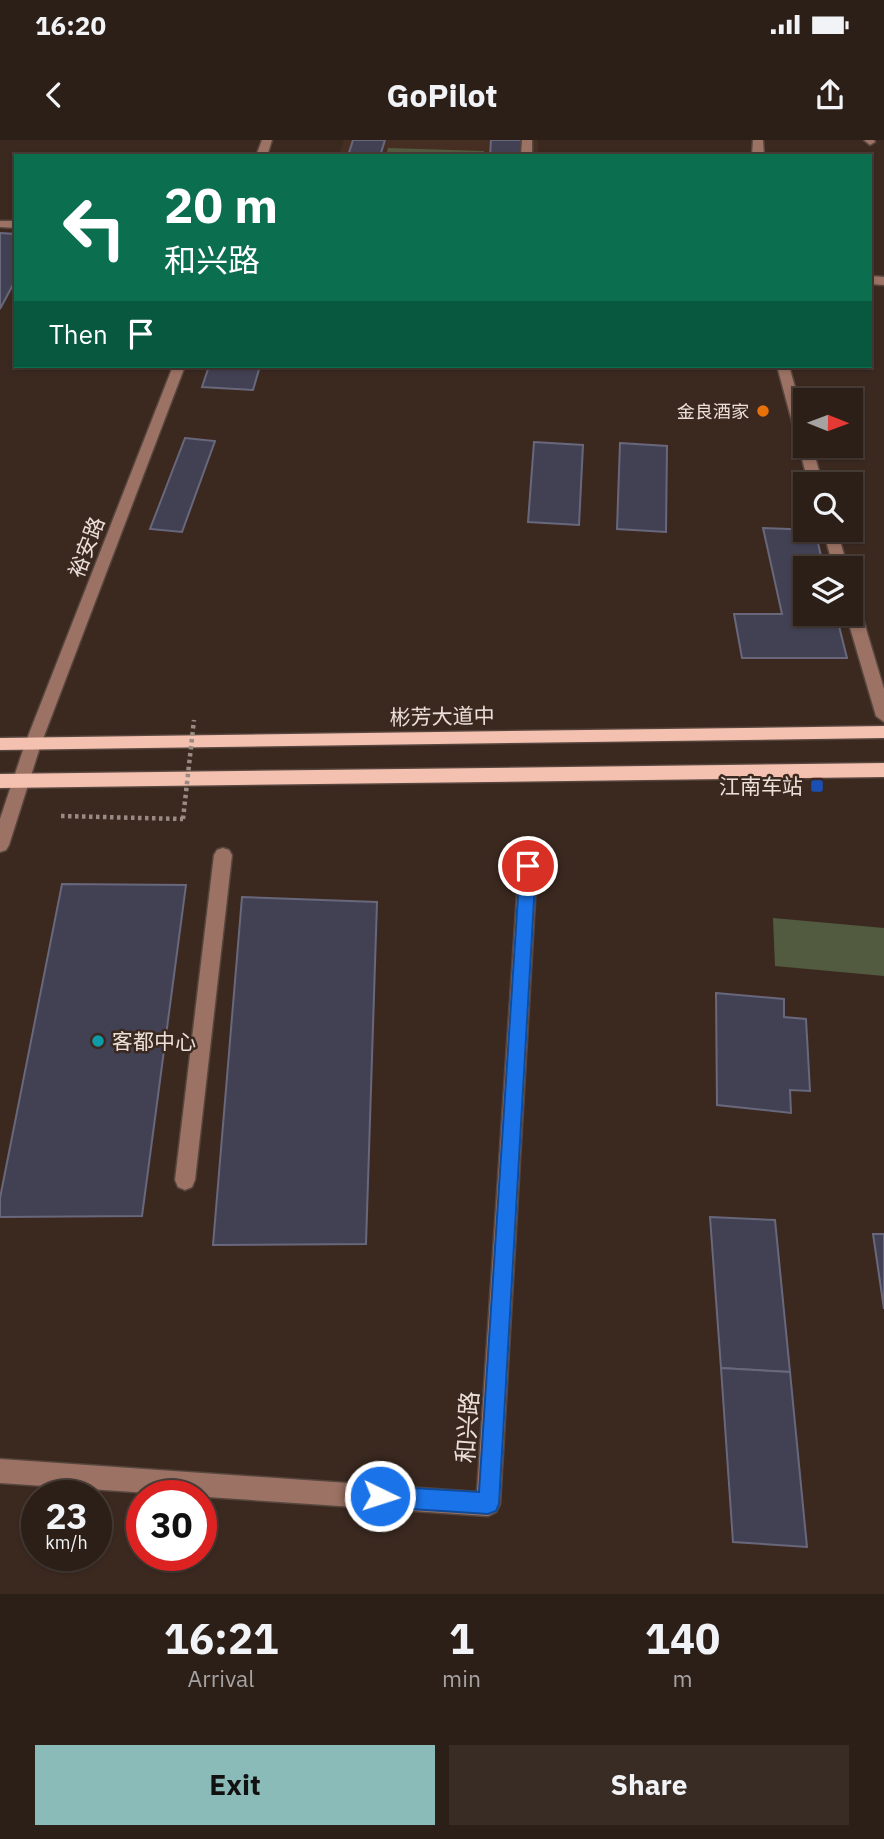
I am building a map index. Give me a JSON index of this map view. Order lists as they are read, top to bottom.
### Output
{
  "streets": {
    "main road": ["彬芳大道中"],
    "street": ["裕安路", "和兴路"]
  },
  "crossings": [
    ["裕安路", "彬芳大道中"]
  ],
  "places": {
    "other": ["金良酒家", "客都中心"],
    "transit": ["江南车站"]
  },
  "north": "right",
  "page": {
    "status": "16:20",
    "header": "GoPilot",
    "turn": ["20 m", "和兴路"],
    "then": "Then",
    "speed": "23 km/h",
    "limit": "30",
    "eta": [
      "16:21",
      "Arrival",
      "1",
      "min",
      "140",
      "m"
    ],
    "buttons": ["Exit", "Share"]
  }
}
